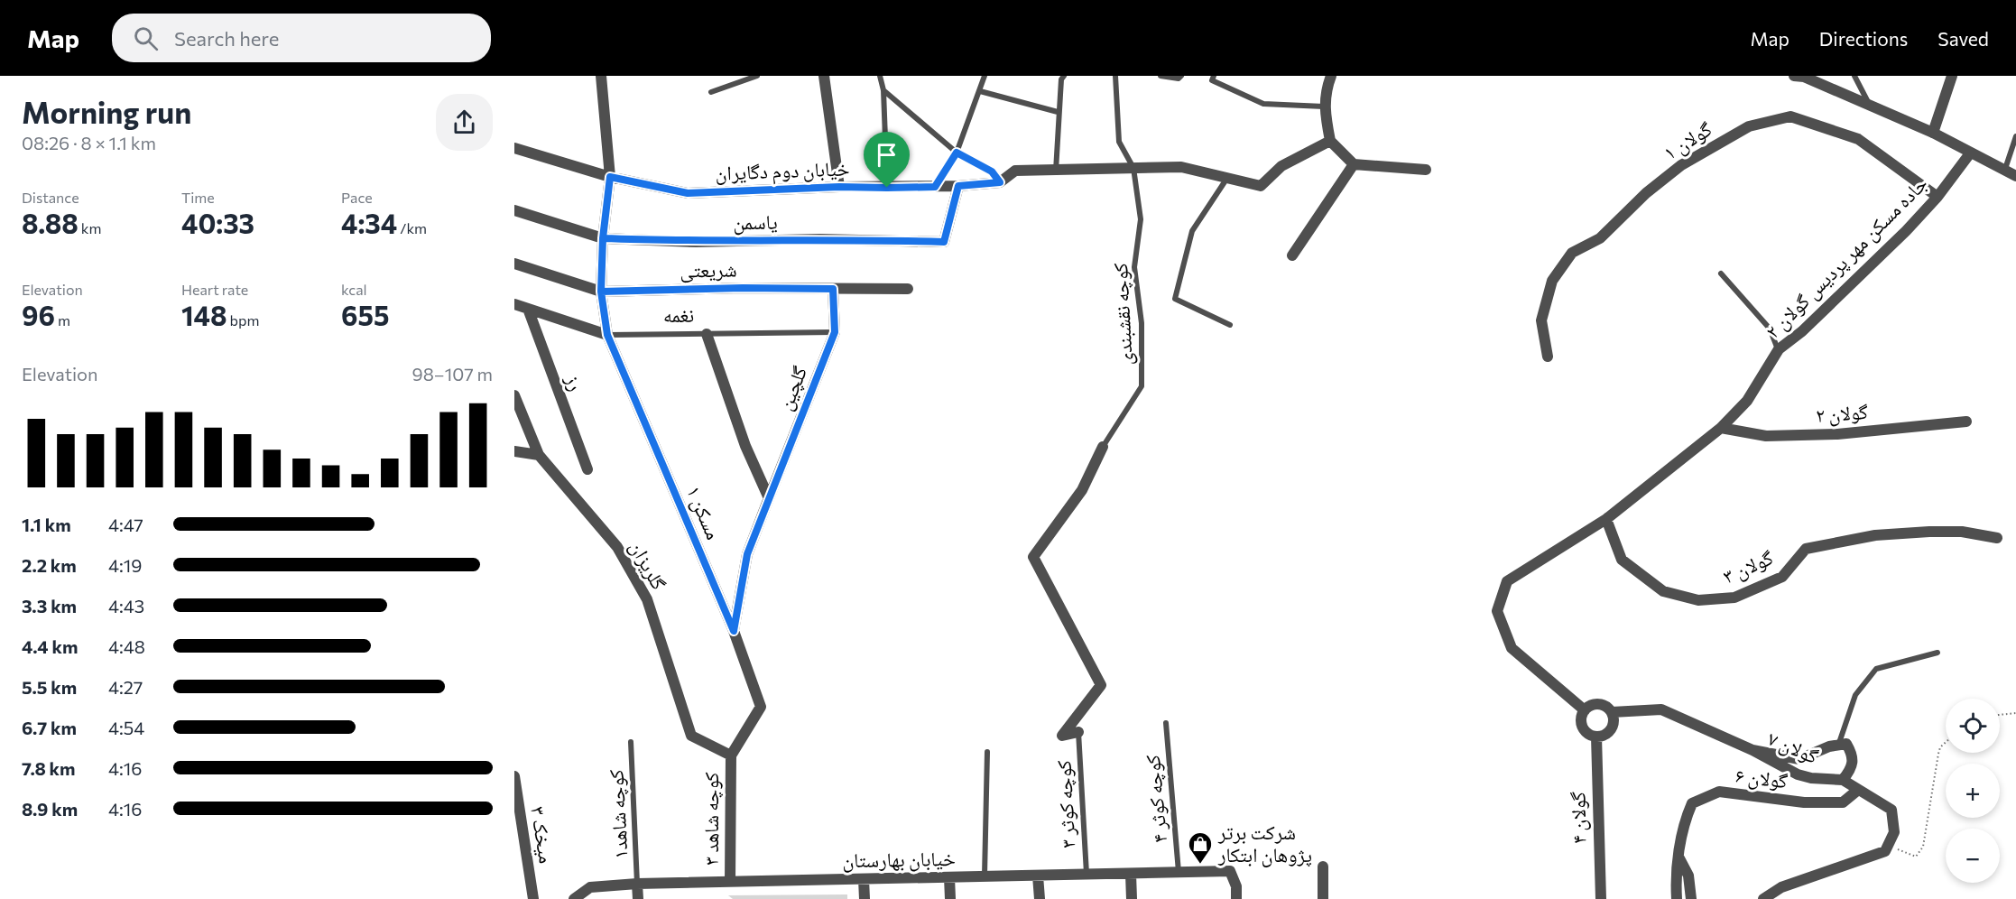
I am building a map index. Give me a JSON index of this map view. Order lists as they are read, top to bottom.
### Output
{
  "streets": {
    "street": [
      "گولان ۱",
      "خیابان دوم دگایران",
      "یاسمن",
      "جاده مسکن مهر پردیس گولان ۲",
      "شریعتی",
      "نغمه",
      "رز",
      "گلچین",
      "گولان ۲",
      "مسکن ۱",
      "گلریزان",
      "گولان ۳",
      "گولان ۷",
      "گولان ۶",
      "گولان ۴",
      "کوچه شاهد ۳",
      "میخک ۳",
      "خیابان بهارستان"
    ],
    "lane": [
      "کوچه نقشبندی",
      "کوچه کوثر ۴",
      "کوچه کوثر ۳",
      "کوچه شاهد۱"
    ]
  },
  "crossings": [
    ["گولان ۱", "جاده مسکن مهر پردیس گولان ۲"],
    ["خیابان دوم دگایران", "یاسمن"],
    ["خیابان دوم دگایران", "کوچه نقشبندی"],
    ["خیابان دوم دگایران", "مسکن ۱"],
    ["یاسمن", "مسکن ۱"],
    ["جاده مسکن مهر پردیس گولان ۲", "گولان ۲"],
    ["جاده مسکن مهر پردیس گولان ۲", "گولان ۳"],
    ["جاده مسکن مهر پردیس گولان ۲", "گولان ۷"],
    ["جاده مسکن مهر پردیس گولان ۲", "گولان ۴"],
    ["شریعتی", "گلچین"],
    ["شریعتی", "مسکن ۱"],
    ["نغمه", "رز"],
    ["نغمه", "گلچین"],
    ["نغمه", "مسکن ۱"],
    ["گلچین", "مسکن ۱"],
    ["مسکن ۱", "گلریزان"],
    ["مسکن ۱", "کوچه شاهد ۳"],
    ["گلریزان", "کوچه شاهد ۳"],
    ["گولان ۷", "گولان ۴"],
    ["کوچه کوثر ۴", "خیابان بهارستان"],
    ["کوچه کوثر ۳", "خیابان بهارستان"],
    ["کوچه شاهد۱", "خیابان بهارستان"],
    ["کوچه شاهد ۳", "خیابان بهارستان"]
  ],
  "places": {
    "shop": ["شرکت برتر پژوهان ابتکار"]
  },
  "page": {
    "header": "Map",
    "search": "Search here",
    "nav": ["Map", "Directions", "Saved"],
    "heading": ["Morning run", "08:26 · 8 × 1.1 km"],
    "stats": [
      ["Distance", "8.88 km"],
      ["Time", "40:33"],
      ["Pace", "4:34 /km"],
      ["Elevation", "96 m"],
      ["Heart rate", "148 bpm"],
      ["kcal", "655"]
    ],
    "chart": ["Elevation", "98–107 m"],
    "list": [
      {
        "name": "1.1 km",
        "note": "4:47"
      },
      {
        "name": "2.2 km",
        "note": "4:19"
      },
      {
        "name": "3.3 km",
        "note": "4:43"
      },
      {
        "name": "4.4 km",
        "note": "4:48"
      },
      {
        "name": "5.5 km",
        "note": "4:27"
      },
      {
        "name": "6.7 km",
        "note": "4:54"
      },
      {
        "name": "7.8 km",
        "note": "4:16"
      },
      {
        "name": "8.9 km",
        "note": "4:16"
      }
    ],
    "map_buttons": ["+", "−"]
  }
}
